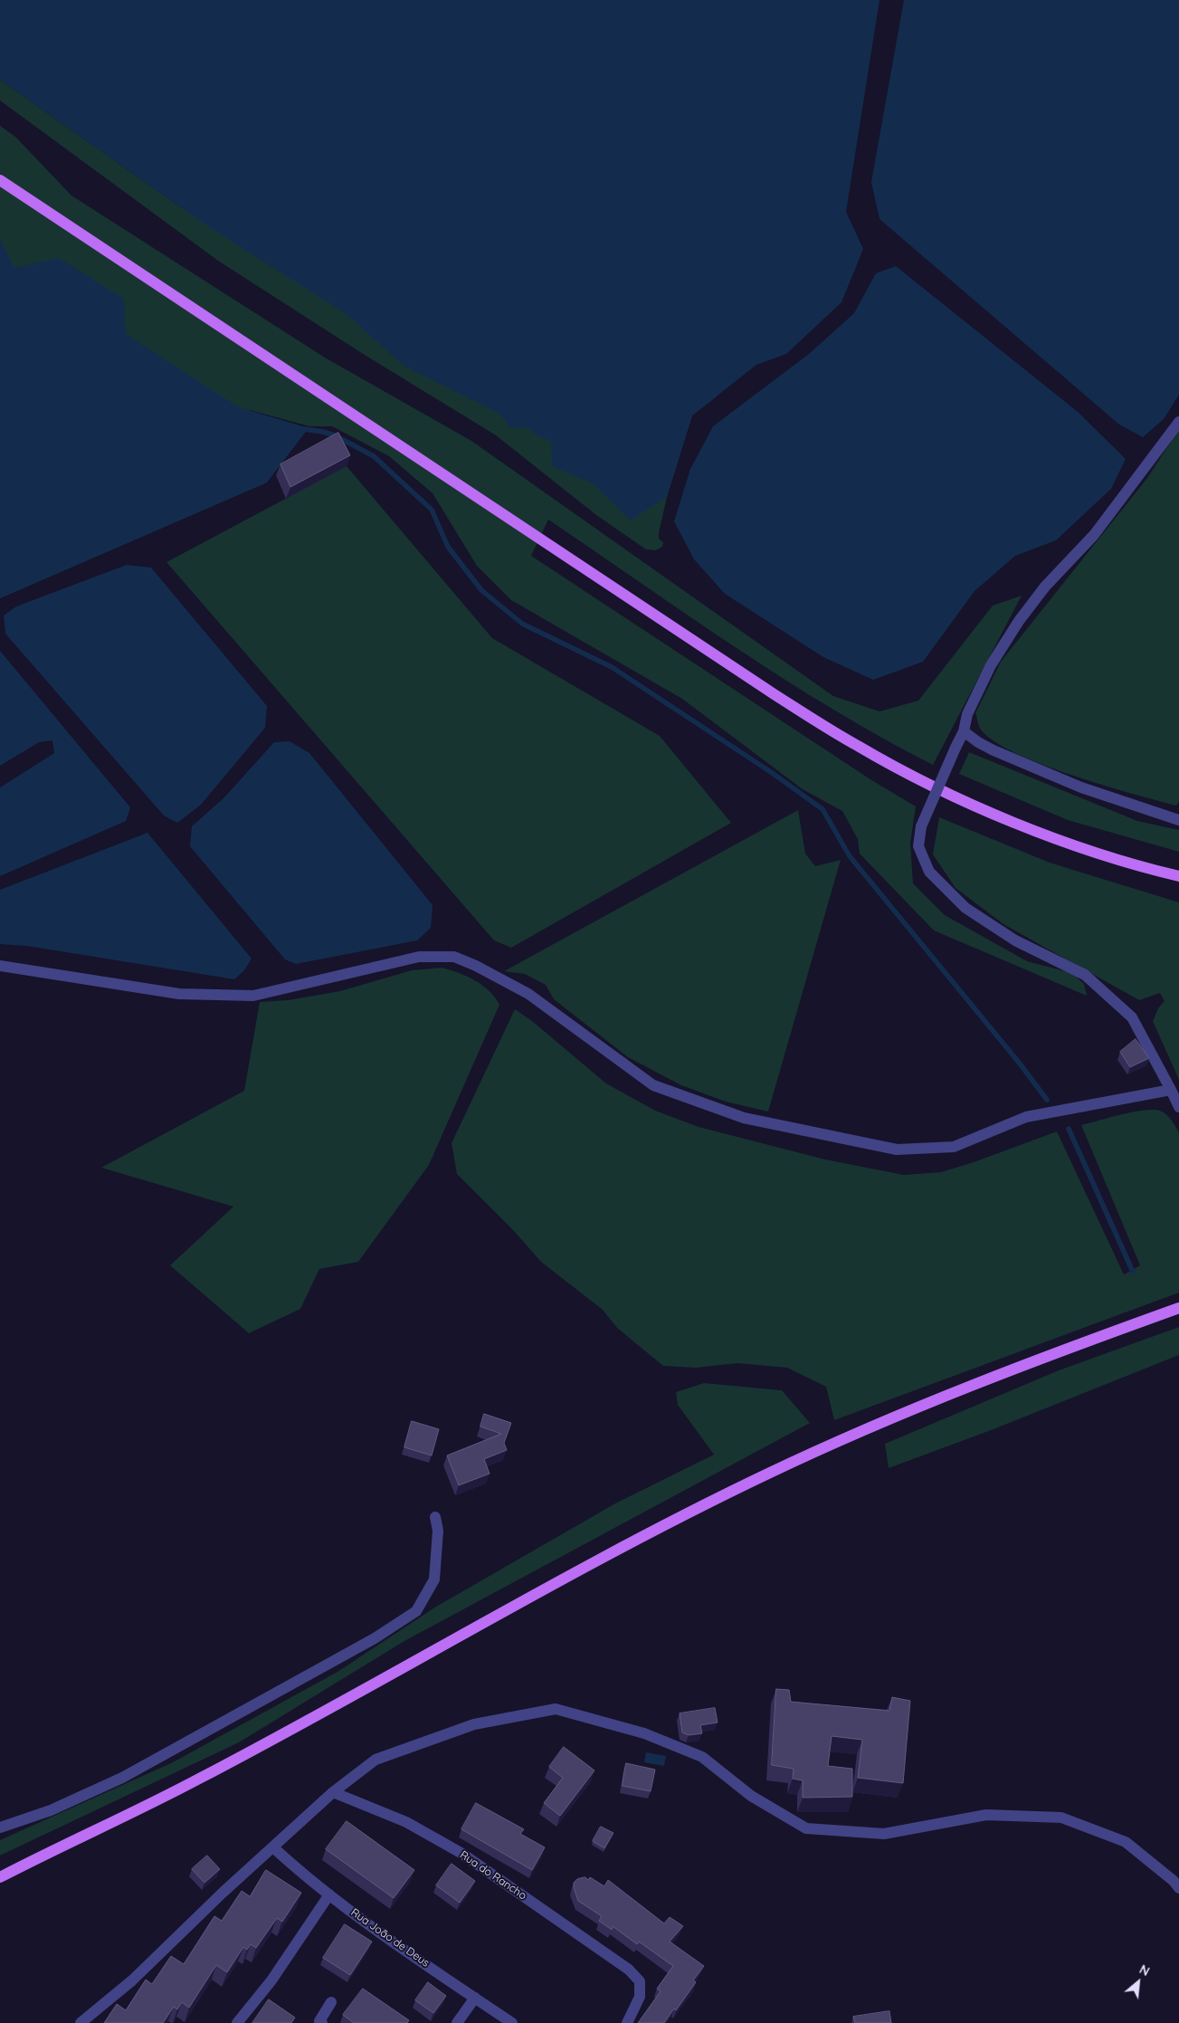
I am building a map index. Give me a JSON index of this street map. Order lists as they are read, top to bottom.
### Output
{
  "streets": {
    "street": ["Rua do Rancho", "Rua João de Deus"]
  },
  "north": "top right"
}
